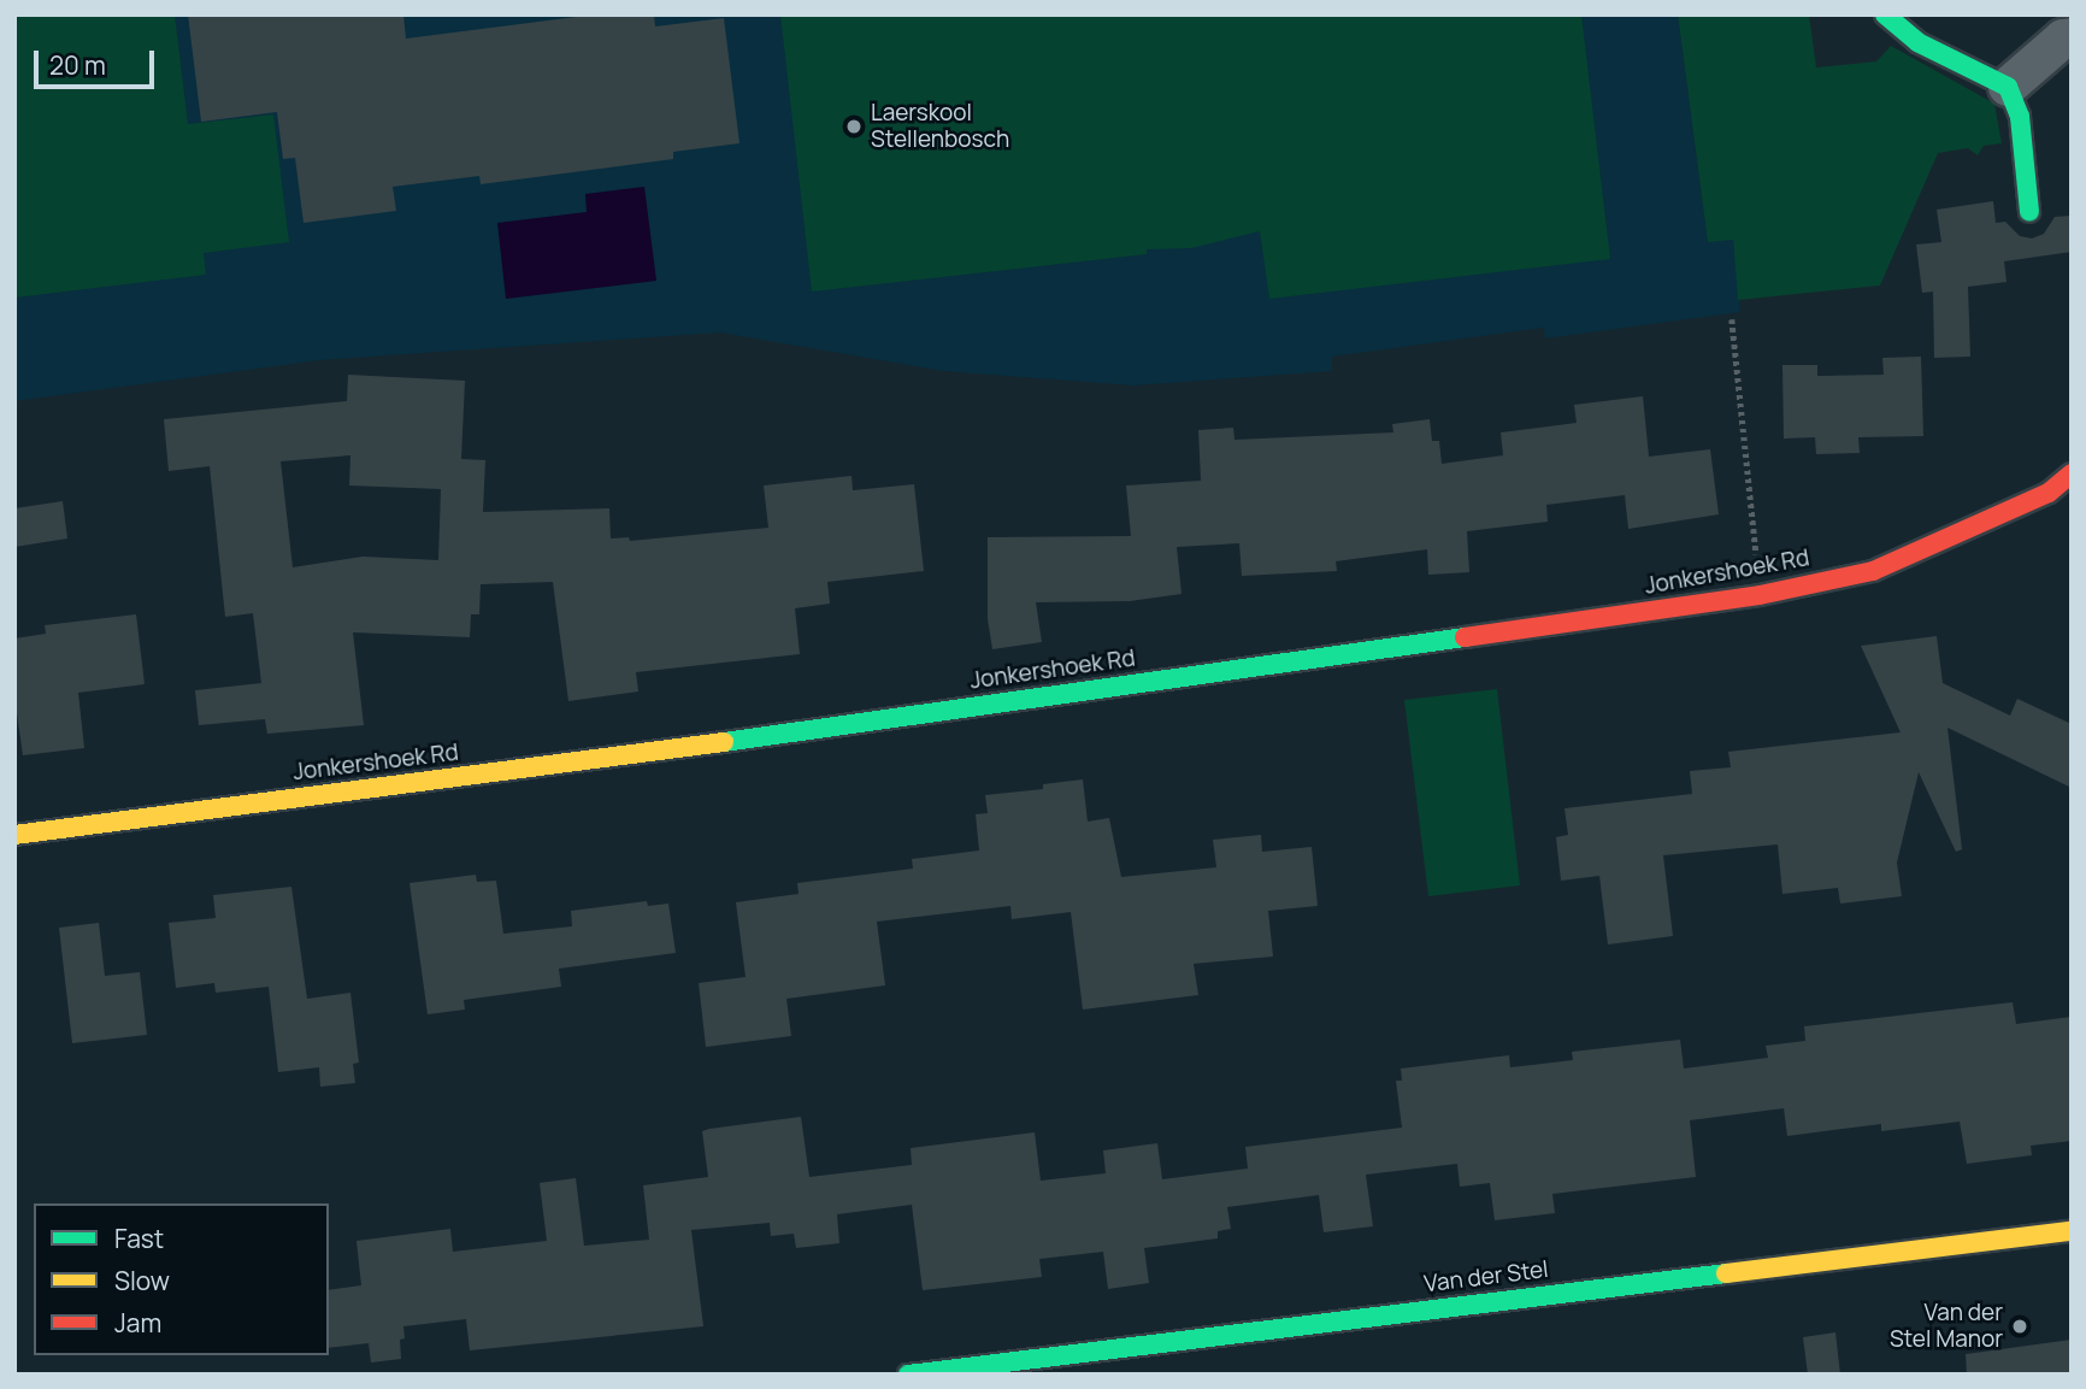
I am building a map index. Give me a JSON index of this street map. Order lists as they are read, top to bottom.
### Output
{
  "streets": {
    "street": ["Jonkershoek Rd", "Van der Stel"]
  },
  "places": ["Laerskool Stellenbosch", "Van der Stel Manor"],
  "legend": ["Fast", "Slow", "Jam"],
  "scale_bar": "20 m"
}
